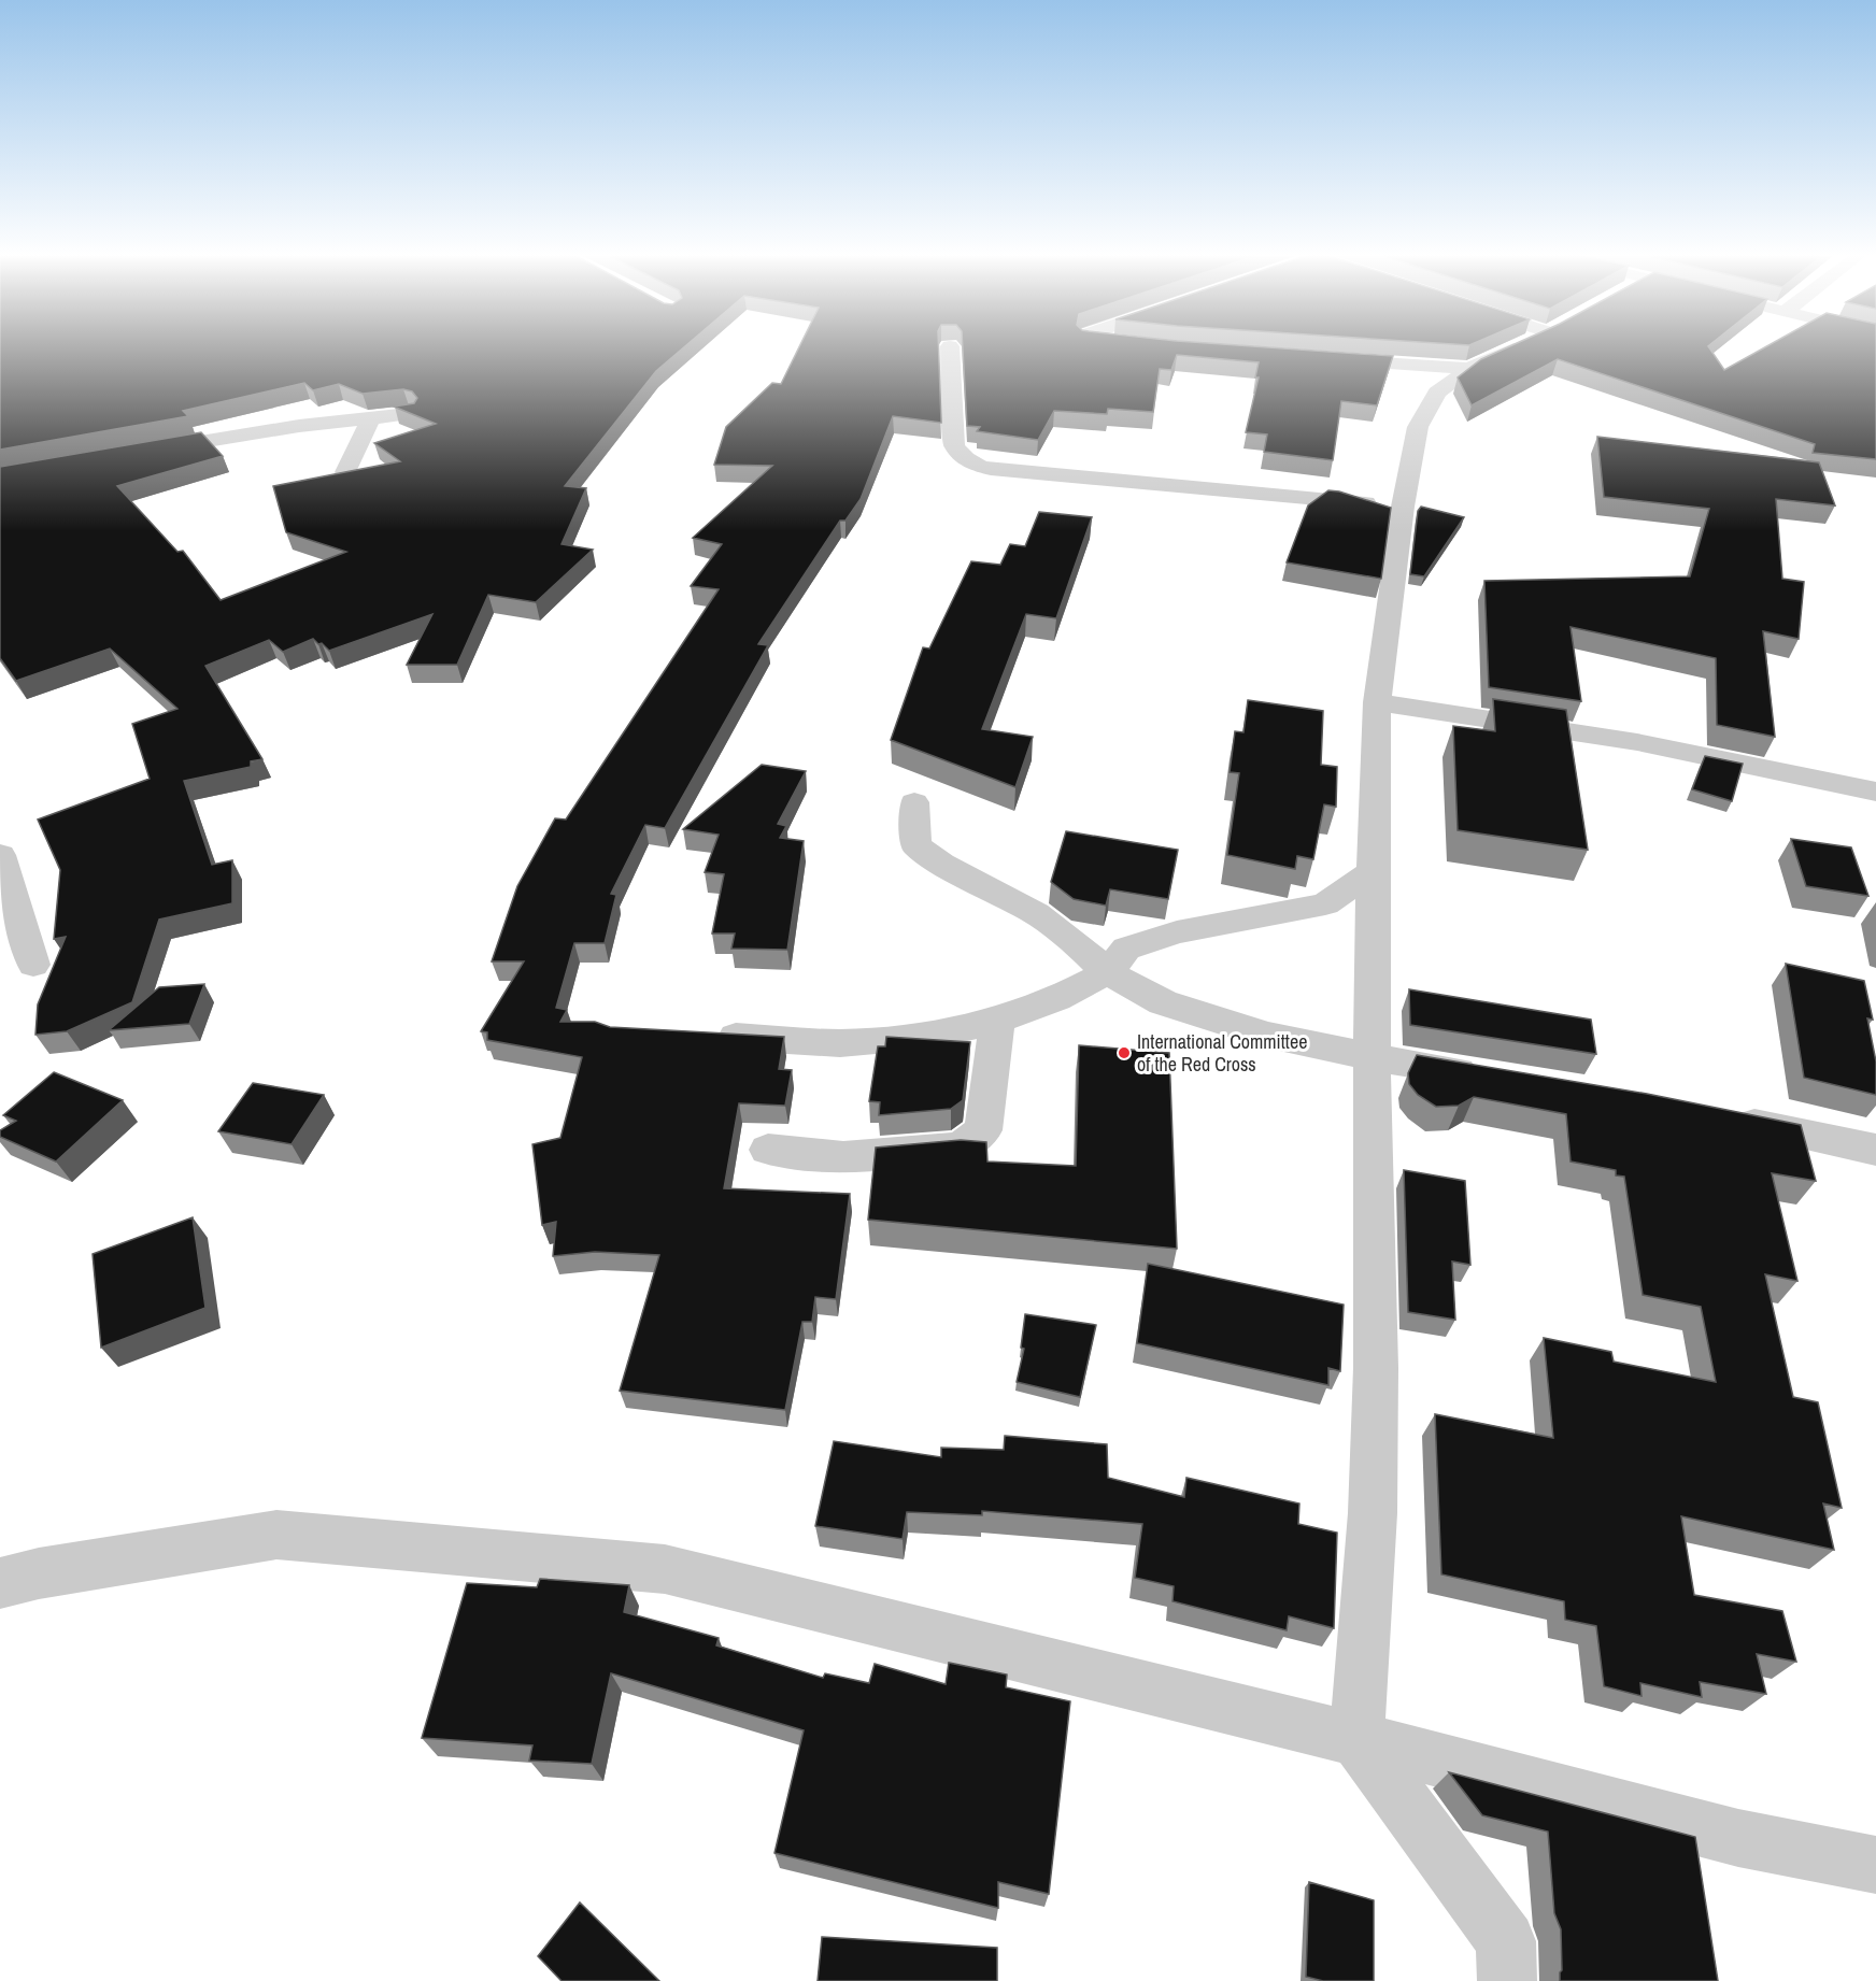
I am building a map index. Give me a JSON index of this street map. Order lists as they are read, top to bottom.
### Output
{
  "places": ["International Committee of the Red Cross"]
}
